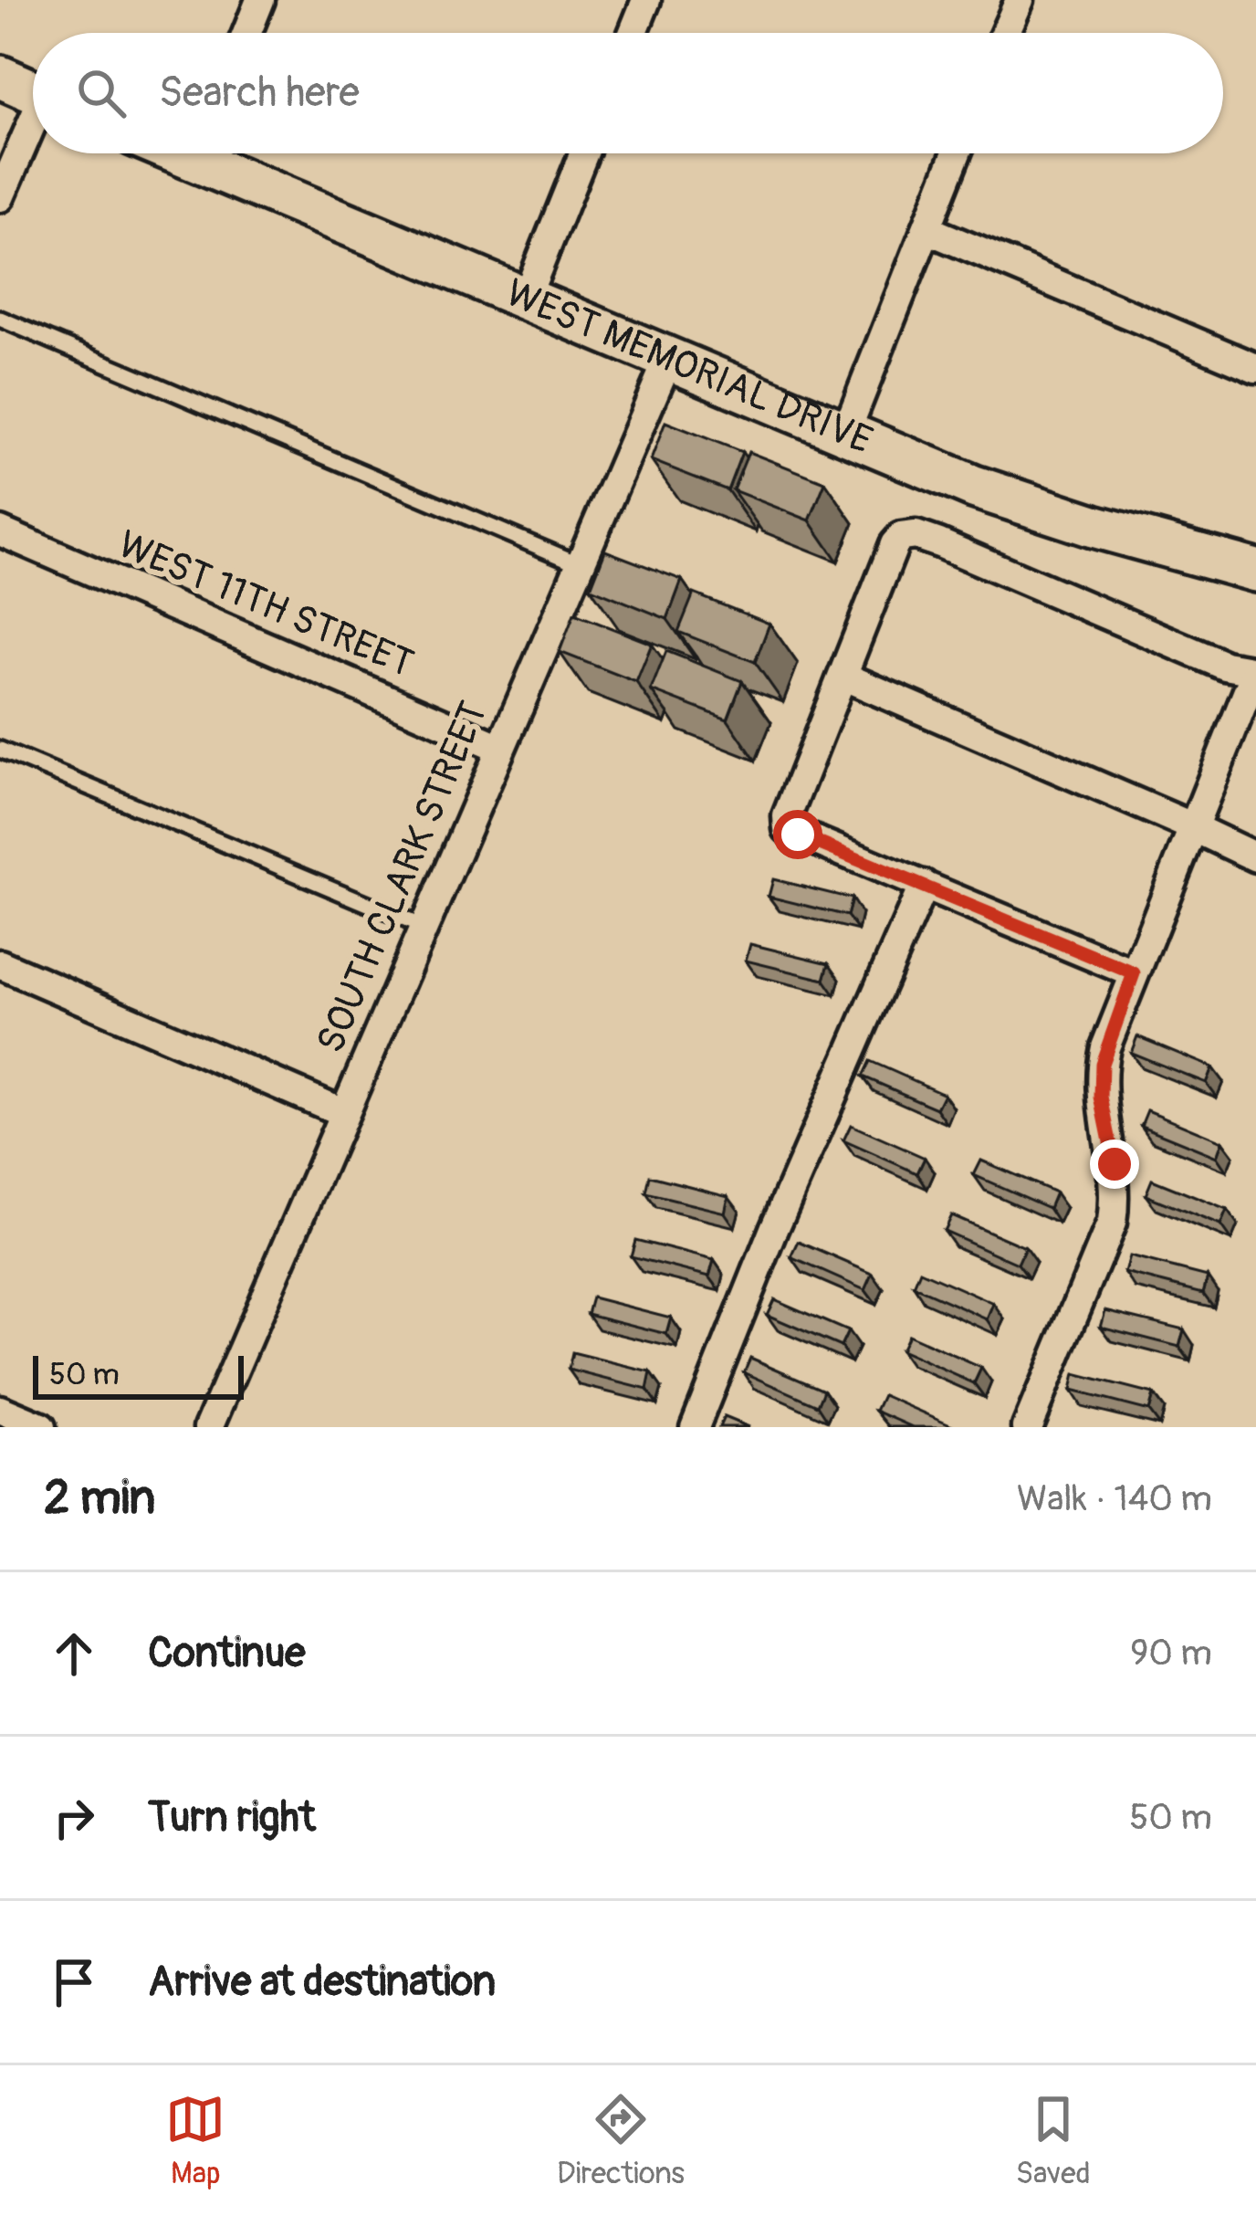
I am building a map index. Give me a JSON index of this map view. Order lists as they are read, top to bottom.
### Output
{
  "streets": {
    "main road": ["WEST MEMORIAL DRIVE"],
    "street": ["WEST 11TH STREET", "SOUTH CLARK STREET"]
  },
  "crossings": [
    ["WEST MEMORIAL DRIVE", "SOUTH CLARK STREET"],
    ["WEST 11TH STREET", "SOUTH CLARK STREET"]
  ],
  "scale_bar": "50 m",
  "page": {
    "search": "Search here",
    "scale": "50 m",
    "heading": ["2 min", "Walk · 140 m"],
    "list": [
      ["Continue", "90 m"],
      ["Turn right", "50 m"],
      "Arrive at destination"
    ],
    "nav": ["Map", "Directions", "Saved"]
  }
}
